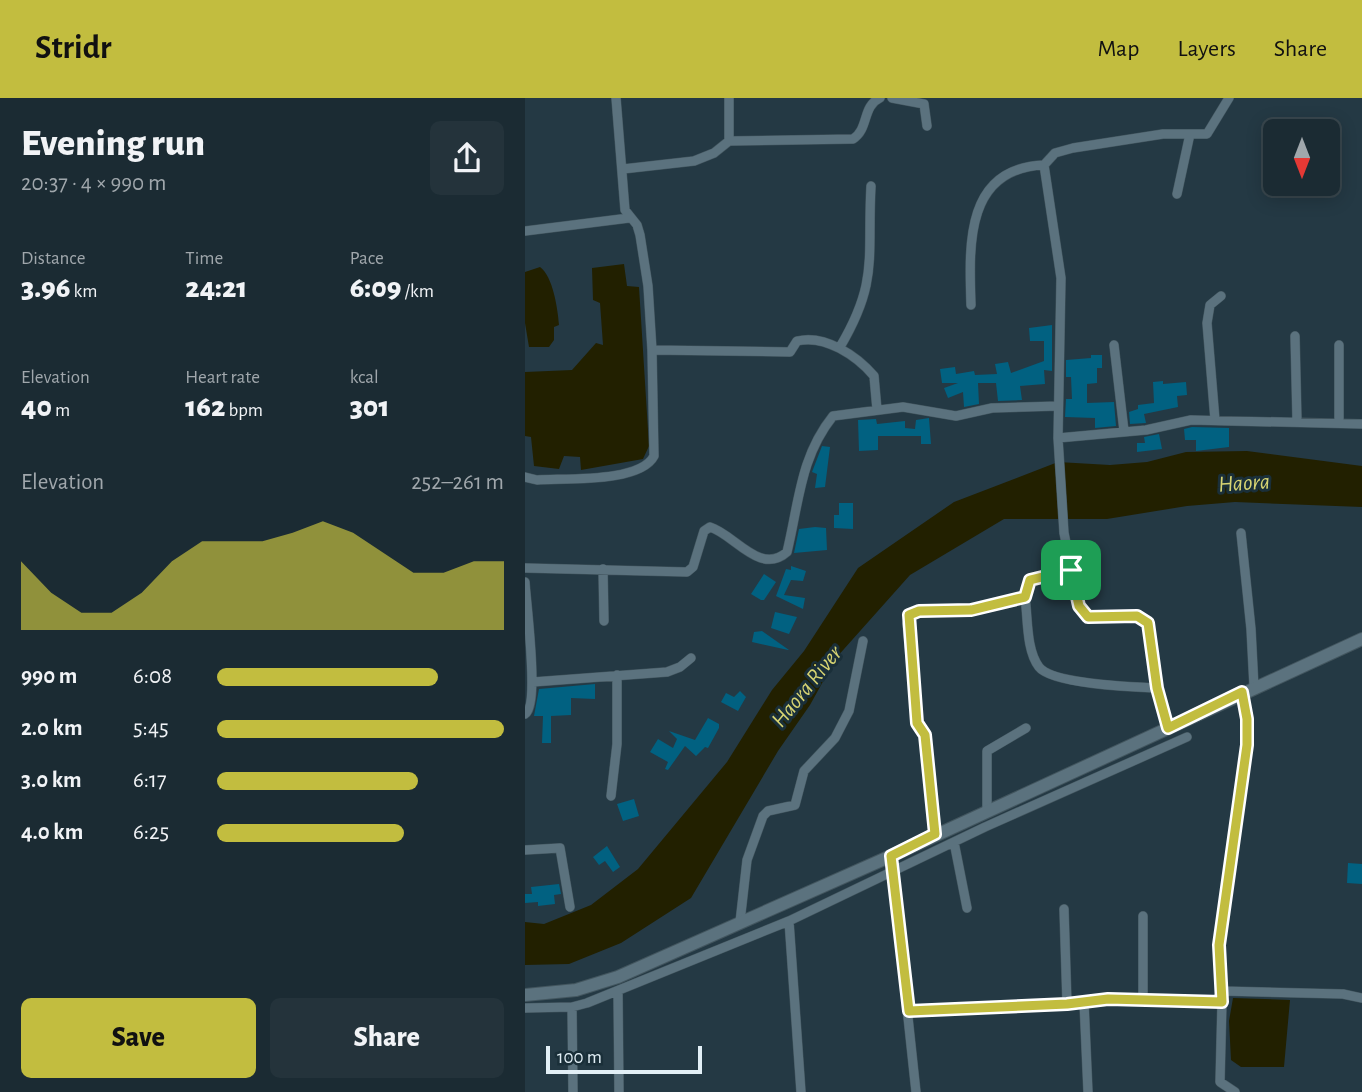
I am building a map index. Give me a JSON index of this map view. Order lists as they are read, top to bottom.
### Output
{
  "water": ["Haora", "Haora River"],
  "scale_bar": "100 m",
  "north": "bottom",
  "page": {
    "header": "Stridr",
    "nav": ["Map", "Layers", "Share"],
    "heading": ["Evening run", "20:37 · 4 × 990 m"],
    "stats": [
      ["Distance", "3.96 km"],
      ["Time", "24:21"],
      ["Pace", "6:09 /km"],
      ["Elevation", "40 m"],
      ["Heart rate", "162 bpm"],
      ["kcal", "301"]
    ],
    "chart": ["Elevation", "252–261 m"],
    "list": [
      {
        "name": "990 m",
        "note": "6:08"
      },
      {
        "name": "2.0 km",
        "note": "5:45"
      },
      {
        "name": "3.0 km",
        "note": "6:17"
      },
      {
        "name": "4.0 km",
        "note": "6:25"
      }
    ],
    "buttons": ["Save", "Share"],
    "scale": "100 m"
  }
}
